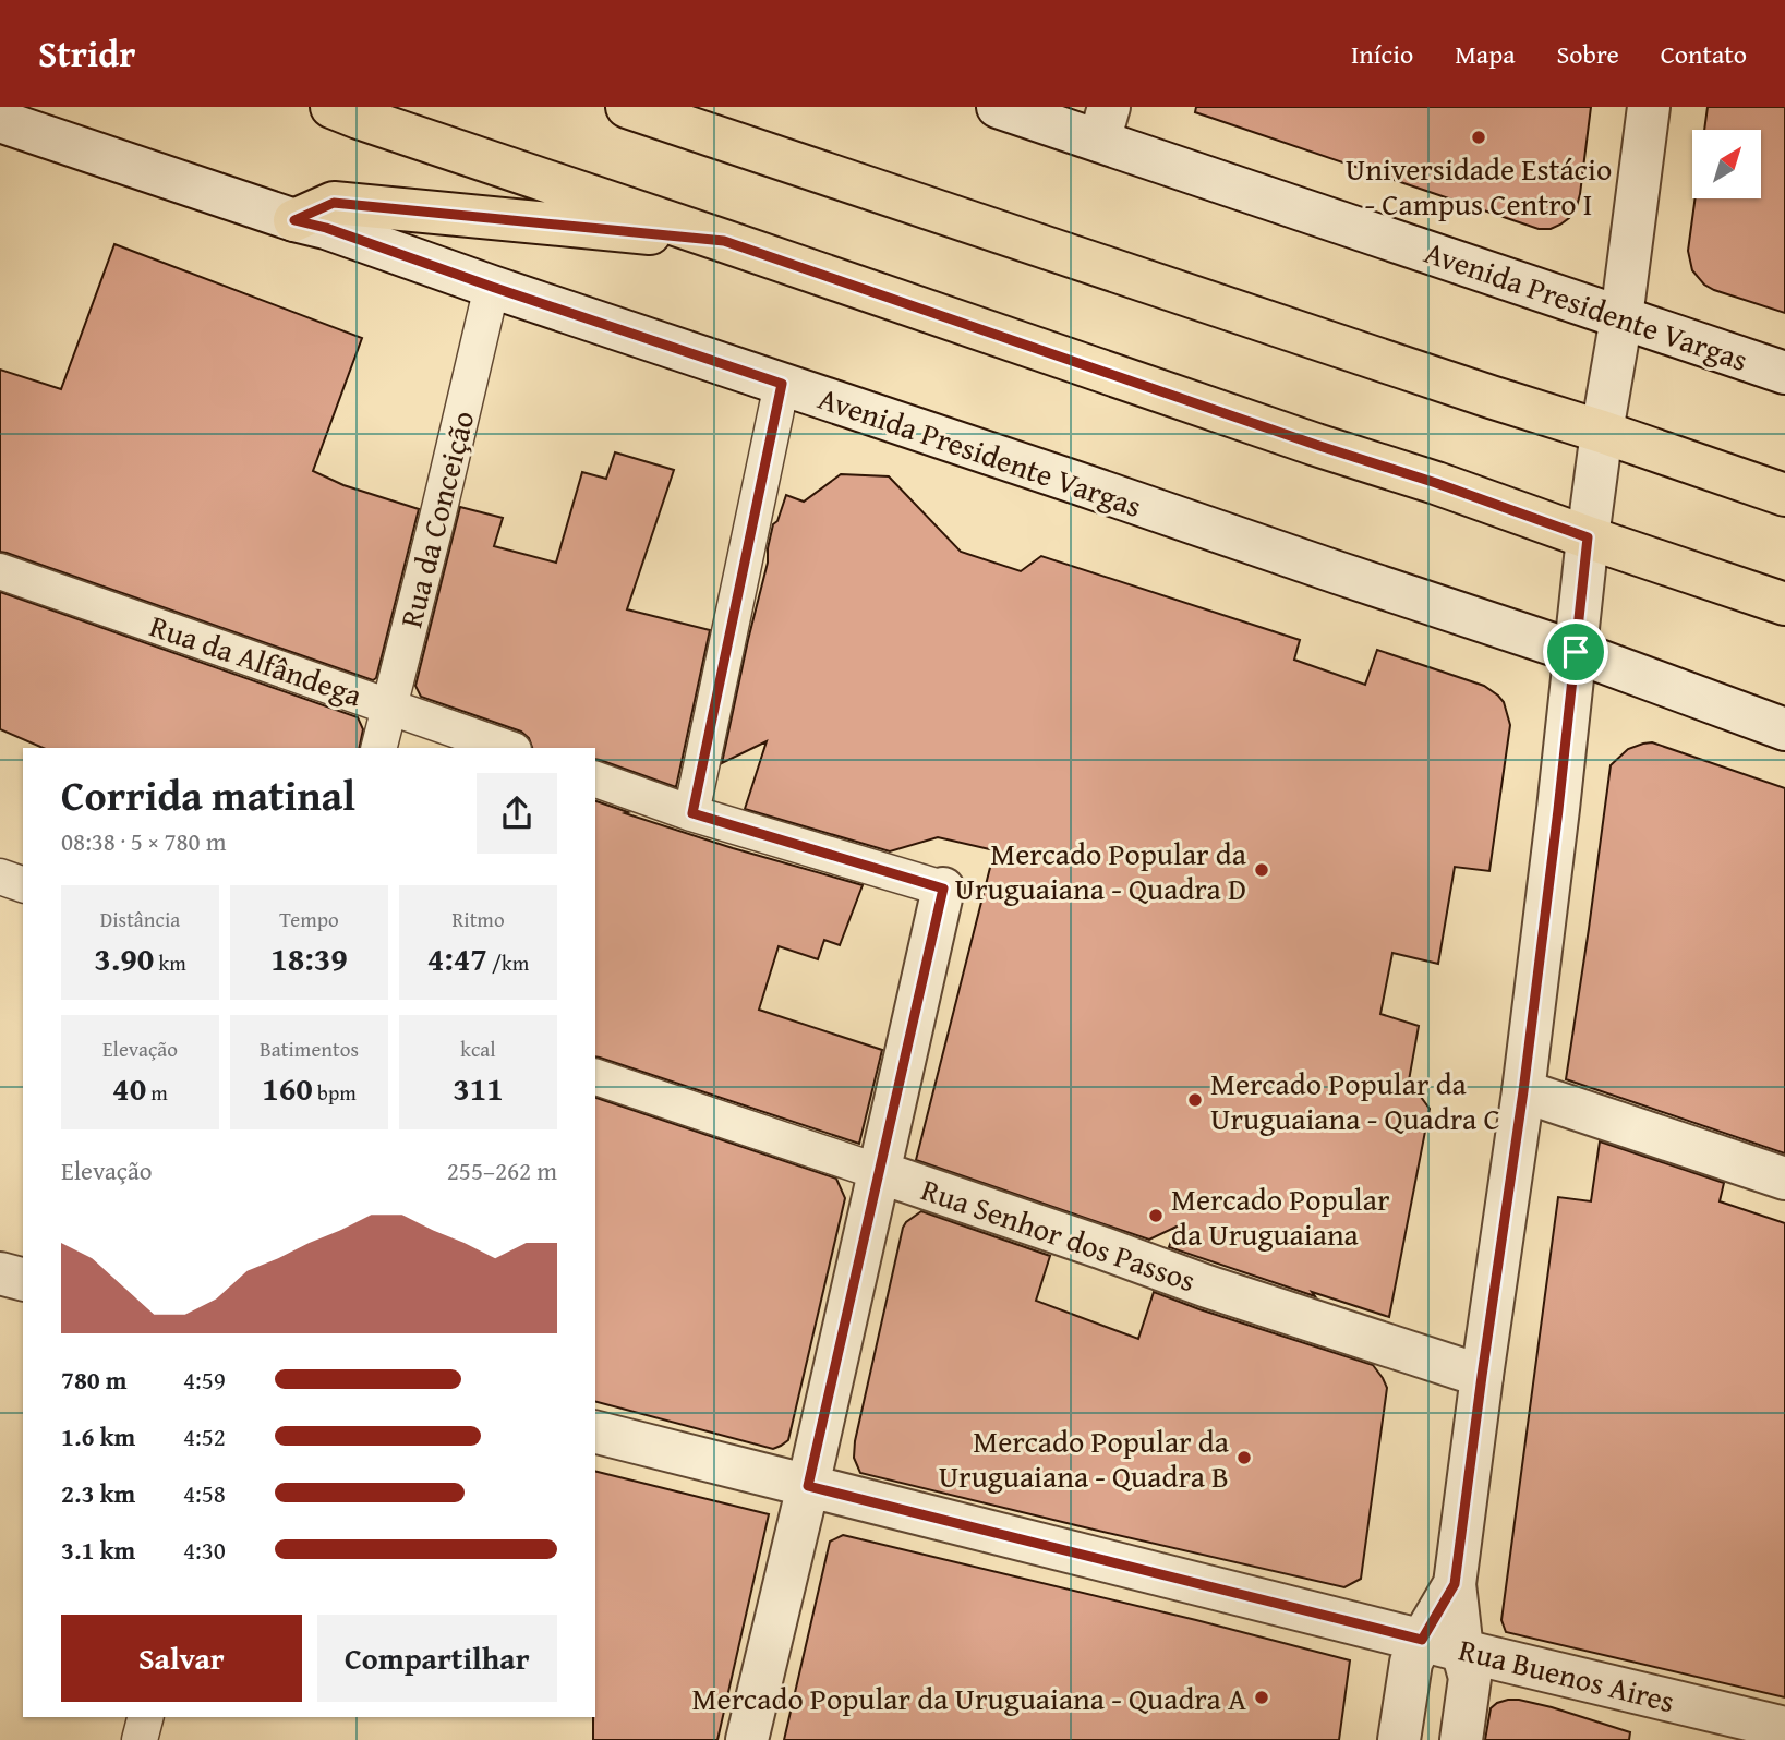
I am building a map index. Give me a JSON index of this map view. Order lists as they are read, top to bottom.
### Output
{
  "streets": {
    "street": [
      "Avenida Presidente Vargas",
      "Rua da Conceição",
      "Rua da Alfândega",
      "Rua Senhor dos Passos",
      "Rua Buenos Aires"
    ]
  },
  "crossings": [
    ["Avenida Presidente Vargas", "Rua da Conceição"],
    ["Rua da Conceição", "Rua da Alfândega"]
  ],
  "places": [
    "Universidade Estácio - Campus Centro I",
    "Mercado Popular da Uruguaiana - Quadra D",
    "Mercado Popular da Uruguaiana - Quadra C",
    "Mercado Popular da Uruguaiana",
    "Mercado Popular da Uruguaiana - Quadra B",
    "Mercado Popular da Uruguaiana - Quadra A"
  ],
  "north": "top right",
  "page": {
    "header": "Stridr",
    "nav": [
      "Início",
      "Mapa",
      "Sobre",
      "Contato"
    ],
    "heading": ["Corrida matinal", "08:38 · 5 × 780 m"],
    "stats": [
      ["Distância", "3.90 km"],
      ["Tempo", "18:39"],
      ["Ritmo", "4:47 /km"],
      ["Elevação", "40 m"],
      ["Batimentos", "160 bpm"],
      ["kcal", "311"]
    ],
    "chart": ["Elevação", "255–262 m"],
    "list": [
      {
        "name": "780 m",
        "note": "4:59"
      },
      {
        "name": "1.6 km",
        "note": "4:52"
      },
      {
        "name": "2.3 km",
        "note": "4:58"
      },
      {
        "name": "3.1 km",
        "note": "4:30"
      }
    ],
    "buttons": ["Salvar", "Compartilhar"]
  }
}
